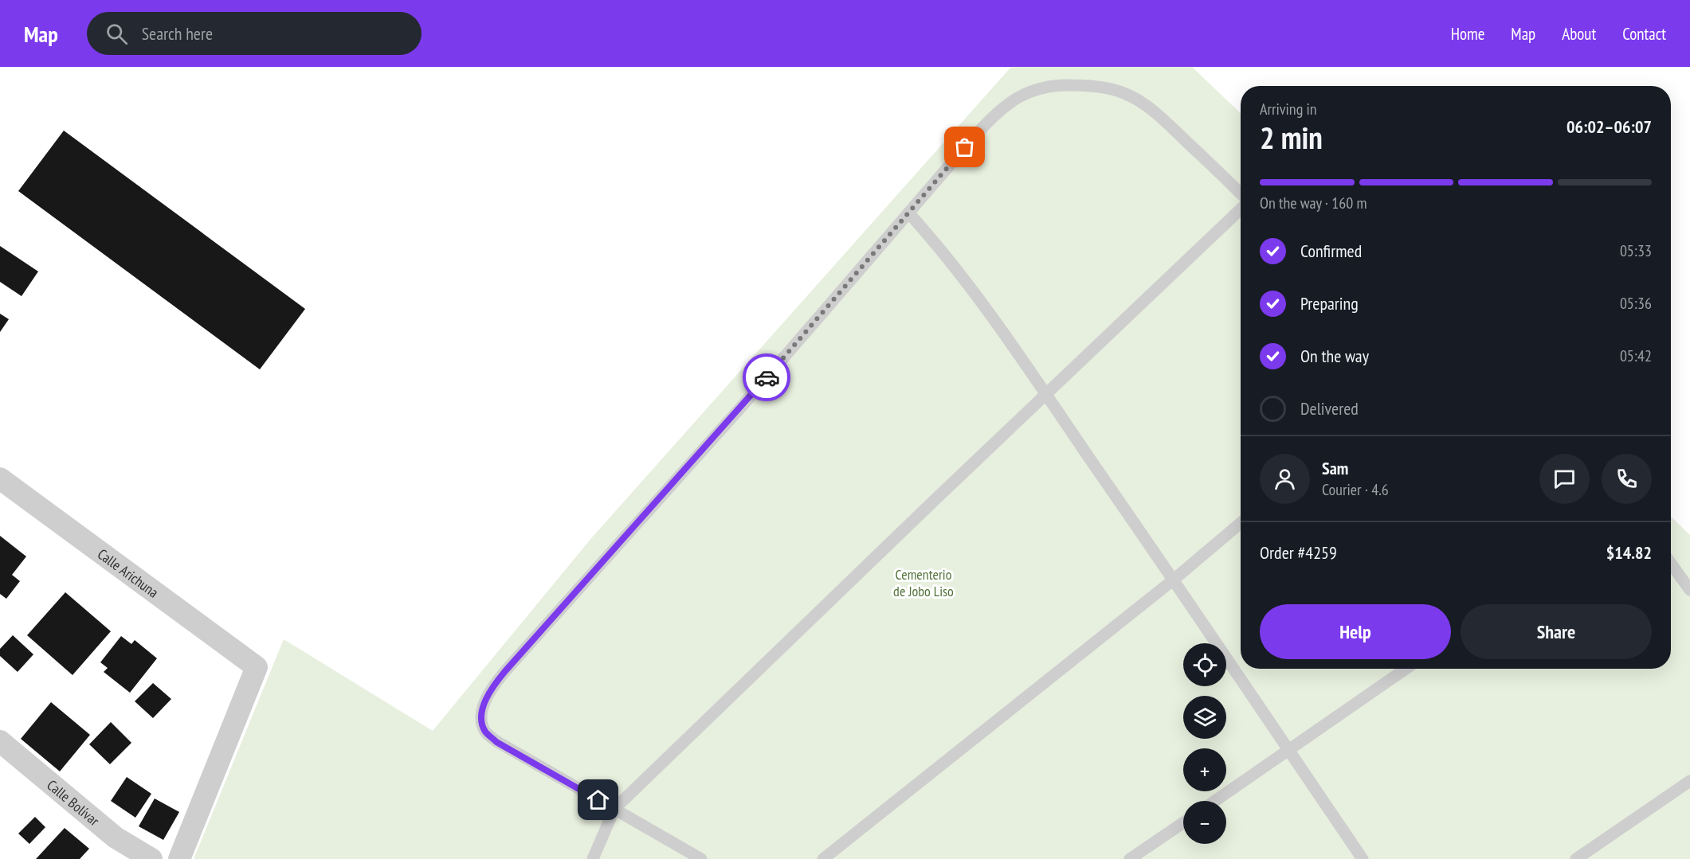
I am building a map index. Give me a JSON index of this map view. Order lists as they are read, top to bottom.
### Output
{
  "streets": {
    "street": ["Calle Arichuna", "Calle Bolívar"]
  },
  "parks": ["Cementerio de Jobo Liso"],
  "page": {
    "header": "Map",
    "search": "Search here",
    "nav": [
      "Home",
      "Map",
      "About",
      "Contact"
    ],
    "heading": ["2 min", "Arriving in", "06:02–06:07"],
    "panel": [
      "Sam",
      "Courier · 4.6",
      "Order #4259",
      "$14.82"
    ],
    "bar": "On the way · 160 m",
    "list": [
      ["Confirmed", "05:33"],
      ["Preparing", "05:36"],
      ["On the way", "05:42"],
      "Delivered"
    ],
    "buttons": ["Help", "Share"],
    "map_buttons": ["+", "−"]
  }
}
